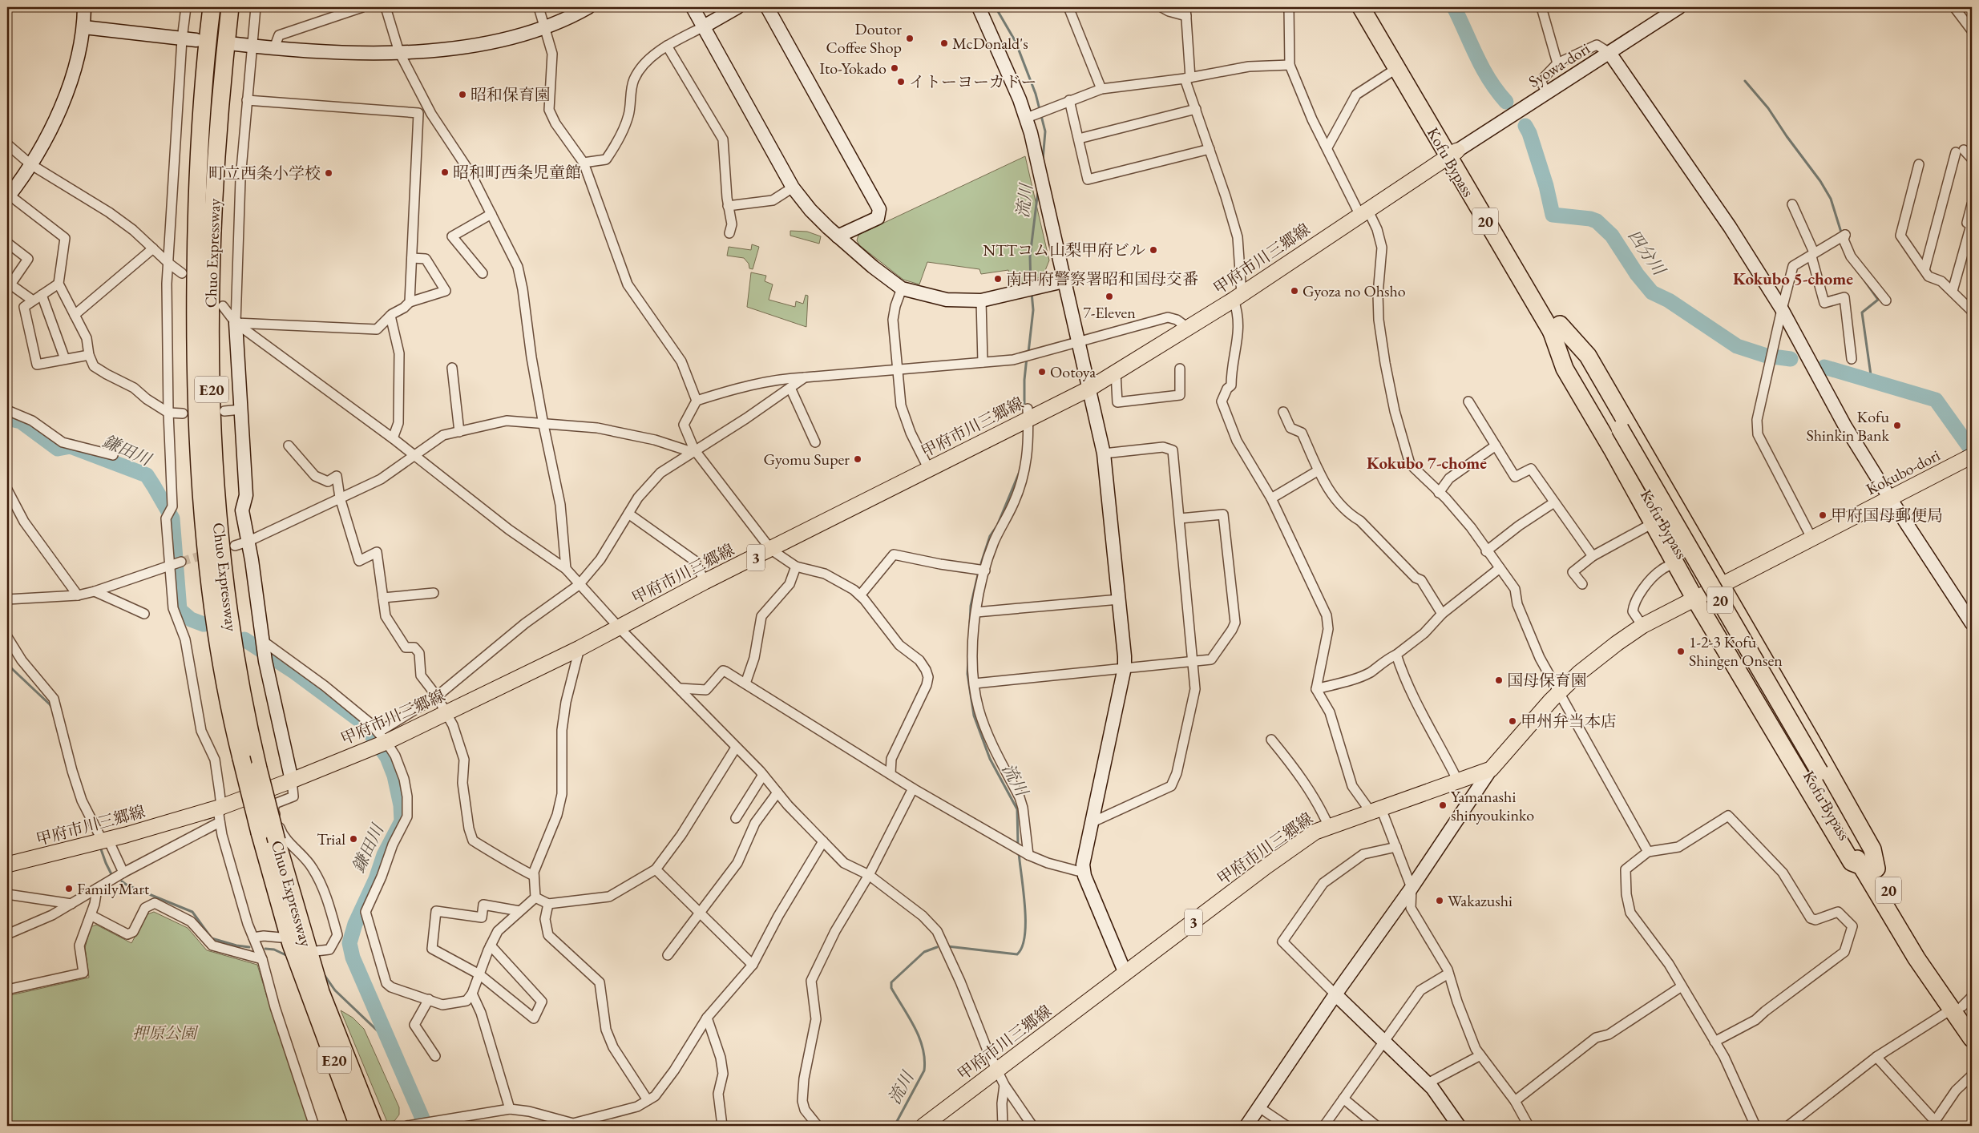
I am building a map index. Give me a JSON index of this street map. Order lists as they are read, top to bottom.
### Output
{
  "streets": {
    "highway": [
      "Kofu Bypass",
      "20",
      "Chuo Expressway",
      "E20"
    ],
    "main road": ["甲府市川三郷線", "Kokubo-dori", "3"],
    "street": ["Syowa-dori"]
  },
  "crossings": [
    ["Syowa-dori", "Kofu Bypass"],
    ["Syowa-dori", "甲府市川三郷線"],
    ["Kofu Bypass", "甲府市川三郷線"],
    ["甲府市川三郷線", "Kokubo-dori"]
  ],
  "districts": ["Kokubo 5-chome", "Kokubo 7-chome"],
  "water": ["流川", "四分川", "鎌田川"],
  "parks": ["押原公園"],
  "places": [
    "Doutor Coffee Shop",
    "McDonald's",
    "Ito-Yokado",
    "イトーヨーカドー",
    "昭和保育園",
    "昭和町西条児童館",
    "町立西条小学校",
    "NTTコム山梨甲府ビル",
    "南甲府警察署昭和国母交番",
    "Gyoza no Ohsho",
    "7-Eleven",
    "Ootoya",
    "Kofu Shinkin Bank",
    "Gyomu Super",
    "甲府国母郵便局",
    "1-2-3 Kofu Shingen Onsen",
    "国母保育園",
    "甲州弁当本店",
    "Yamanashi shinyoukinko",
    "Trial",
    "FamilyMart",
    "Wakazushi"
  ]
}
